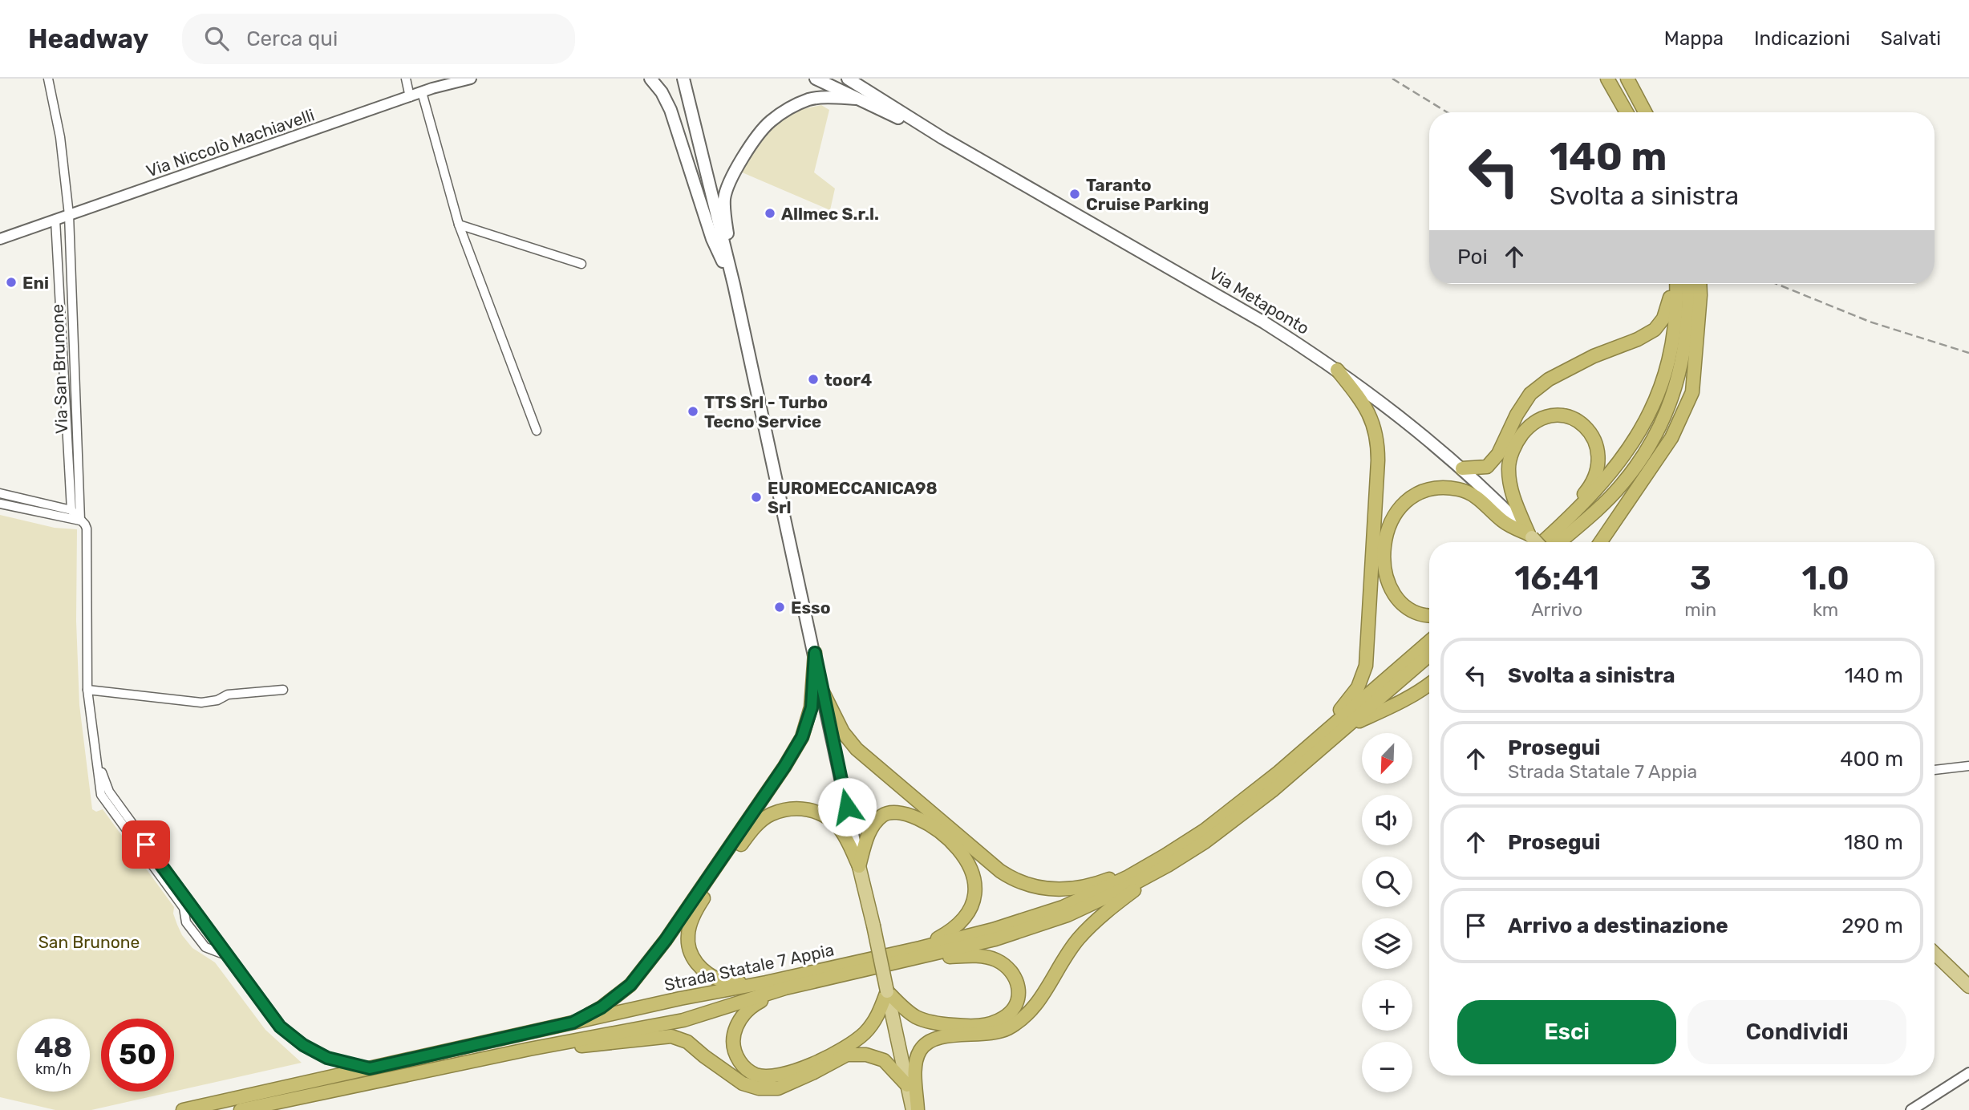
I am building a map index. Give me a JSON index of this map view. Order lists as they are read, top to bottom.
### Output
{
  "streets": {
    "highway": ["Strada Statale 7 Appia"],
    "main road": ["Via Metaponto"],
    "street": ["Via Niccolò Machiavelli", "Via San Brunone"]
  },
  "crossings": [
    ["Via Niccolò Machiavelli", "Via San Brunone"]
  ],
  "parks": ["San Brunone"],
  "places": [
    "Taranto Cruise Parking",
    "Allmec S.r.l.",
    "Eni",
    "toor4",
    "TTS Srl - Turbo Tecno Service",
    "EUROMECCANICA98 Srl",
    "Esso"
  ],
  "north": "bottom left",
  "page": {
    "header": "Headway",
    "search": "Cerca qui",
    "nav": ["Mappa", "Indicazioni", "Salvati"],
    "turn": ["140 m", "Svolta a sinistra"],
    "then": "Poi",
    "eta": [
      "16:41",
      "Arrivo",
      "3",
      "min",
      "1.0",
      "km"
    ],
    "list": [
      {
        "name": "Svolta a sinistra",
        "value": "140 m"
      },
      {
        "name": "Prosegui",
        "note": "Strada Statale 7 Appia",
        "value": "400 m"
      },
      {
        "name": "Prosegui",
        "value": "180 m"
      },
      {
        "name": "Arrivo a destinazione",
        "value": "290 m"
      }
    ],
    "map_buttons": ["+", "−"],
    "buttons": ["Esci", "Condividi"],
    "speed": "48 km/h",
    "limit": "50"
  }
}
